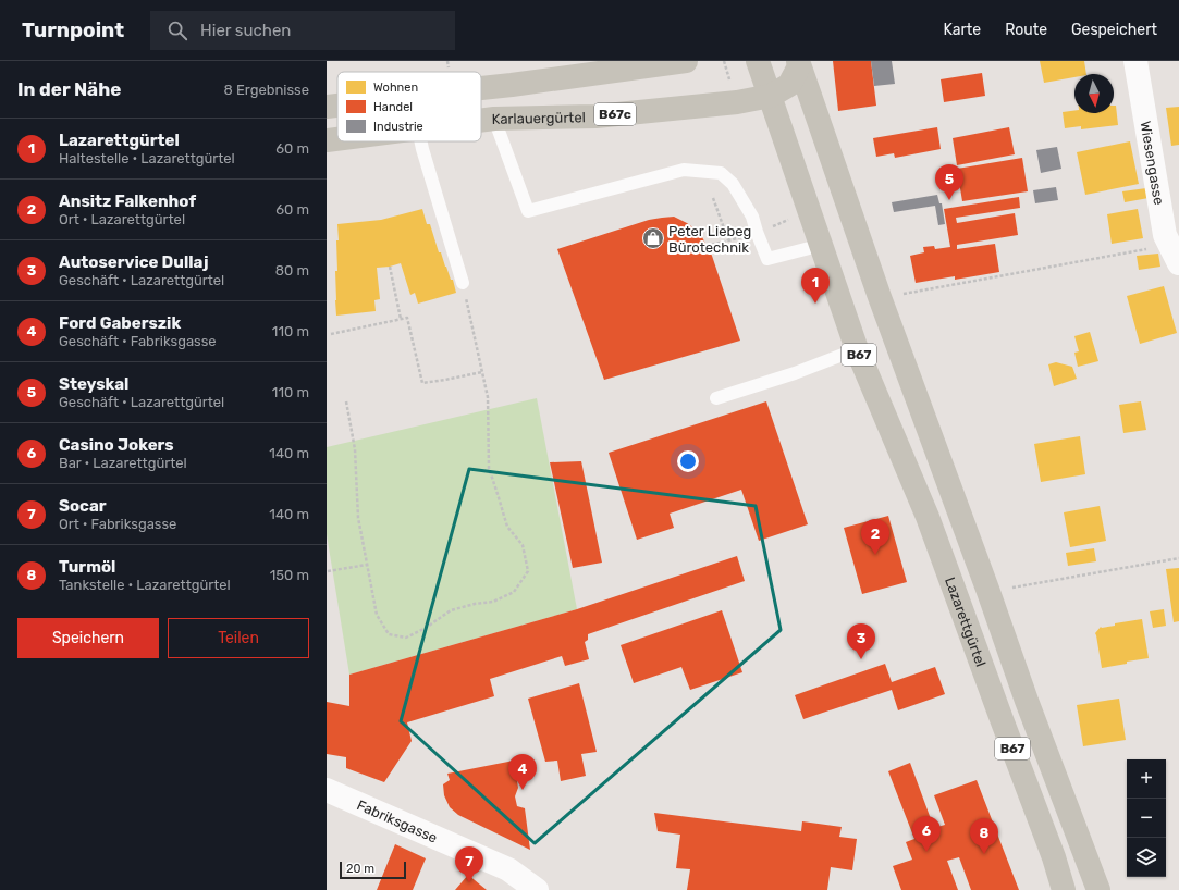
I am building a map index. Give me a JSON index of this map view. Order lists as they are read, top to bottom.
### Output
{
  "streets": {
    "main road": [
      "B67c",
      "Karlauergürtel",
      "B67",
      "Lazarettgürtel"
    ],
    "street": ["Wiesengasse", "Fabriksgasse"]
  },
  "crossings": [
    ["Karlauergürtel", "B67"],
    ["Karlauergürtel", "Lazarettgürtel"]
  ],
  "places": {
    "shop": ["Peter Liebeg Bürotechnik"]
  },
  "legend": ["Wohnen", "Handel", "Industrie"],
  "scale_bar": "20 m",
  "north": "bottom",
  "page": {
    "header": "Turnpoint",
    "search": "Hier suchen",
    "nav": ["Karte", "Route", "Gespeichert"],
    "heading": ["In der Nähe", "8 Ergebnisse"],
    "list": [
      {
        "mark": "1",
        "name": "Lazarettgürtel",
        "note": "Haltestelle · Lazarettgürtel",
        "value": "60 m"
      },
      {
        "mark": "2",
        "name": "Ansitz Falkenhof",
        "note": "Ort · Lazarettgürtel",
        "value": "60 m"
      },
      {
        "mark": "3",
        "name": "Autoservice Dullaj",
        "note": "Geschäft · Lazarettgürtel",
        "value": "80 m"
      },
      {
        "mark": "4",
        "name": "Ford Gaberszik",
        "note": "Geschäft · Fabriksgasse",
        "value": "110 m"
      },
      {
        "mark": "5",
        "name": "Steyskal",
        "note": "Geschäft · Lazarettgürtel",
        "value": "110 m"
      },
      {
        "mark": "6",
        "name": "Casino Jokers",
        "note": "Bar · Lazarettgürtel",
        "value": "140 m"
      },
      {
        "mark": "7",
        "name": "Socar",
        "note": "Ort · Fabriksgasse",
        "value": "140 m"
      },
      {
        "mark": "8",
        "name": "Turmöl",
        "note": "Tankstelle · Lazarettgürtel",
        "value": "150 m"
      }
    ],
    "pins": [
      "5",
      "1",
      "2",
      "3",
      "4",
      "6",
      "8",
      "7"
    ],
    "buttons": ["Speichern", "Teilen"],
    "map_buttons": ["+", "−"],
    "scale": "20 m"
  }
}
